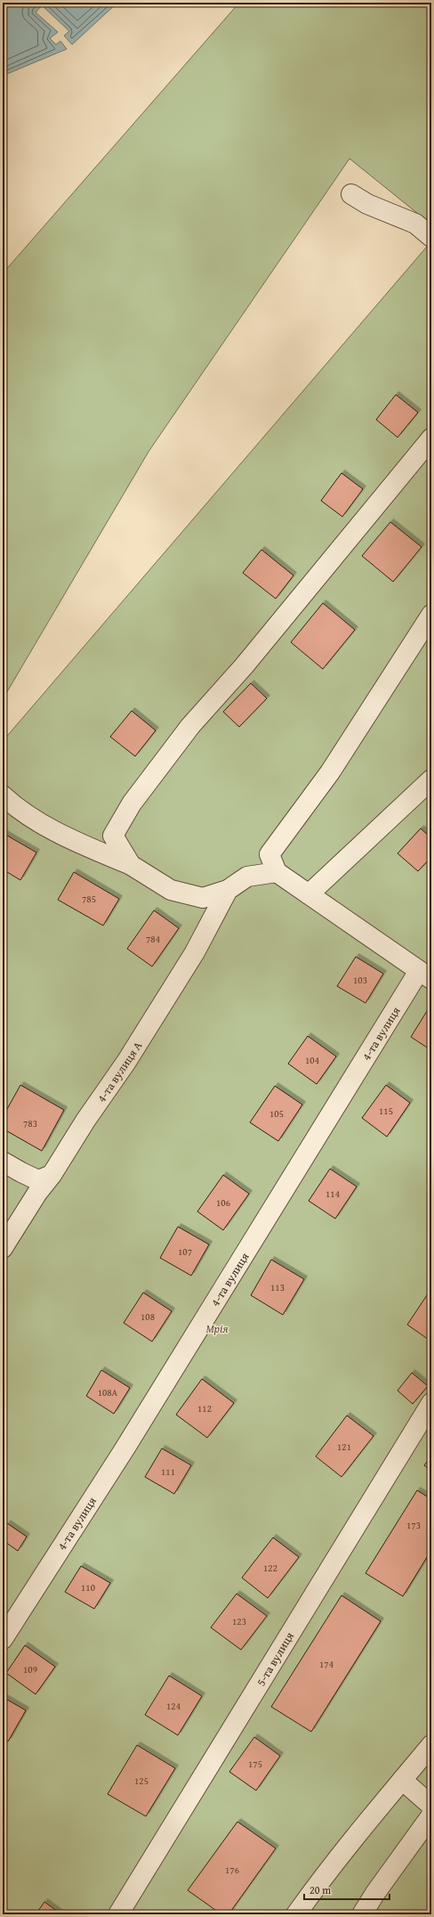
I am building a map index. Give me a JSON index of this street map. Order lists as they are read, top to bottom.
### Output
{
  "streets": {
    "street": ["4-та вулиця", "4-та вулиця А", "5-та вулиця"]
  },
  "parks": ["Мрія"],
  "house_numbers": [
    "785",
    "784",
    "103",
    "104",
    "115",
    "105",
    "783",
    "114",
    "106",
    "107",
    "113",
    "108",
    "108А",
    "112",
    "121",
    "111",
    "173",
    "122",
    "110",
    "123",
    "174",
    "109",
    "124",
    "175",
    "125",
    "176"
  ],
  "scale_bar": "20 m"
}
